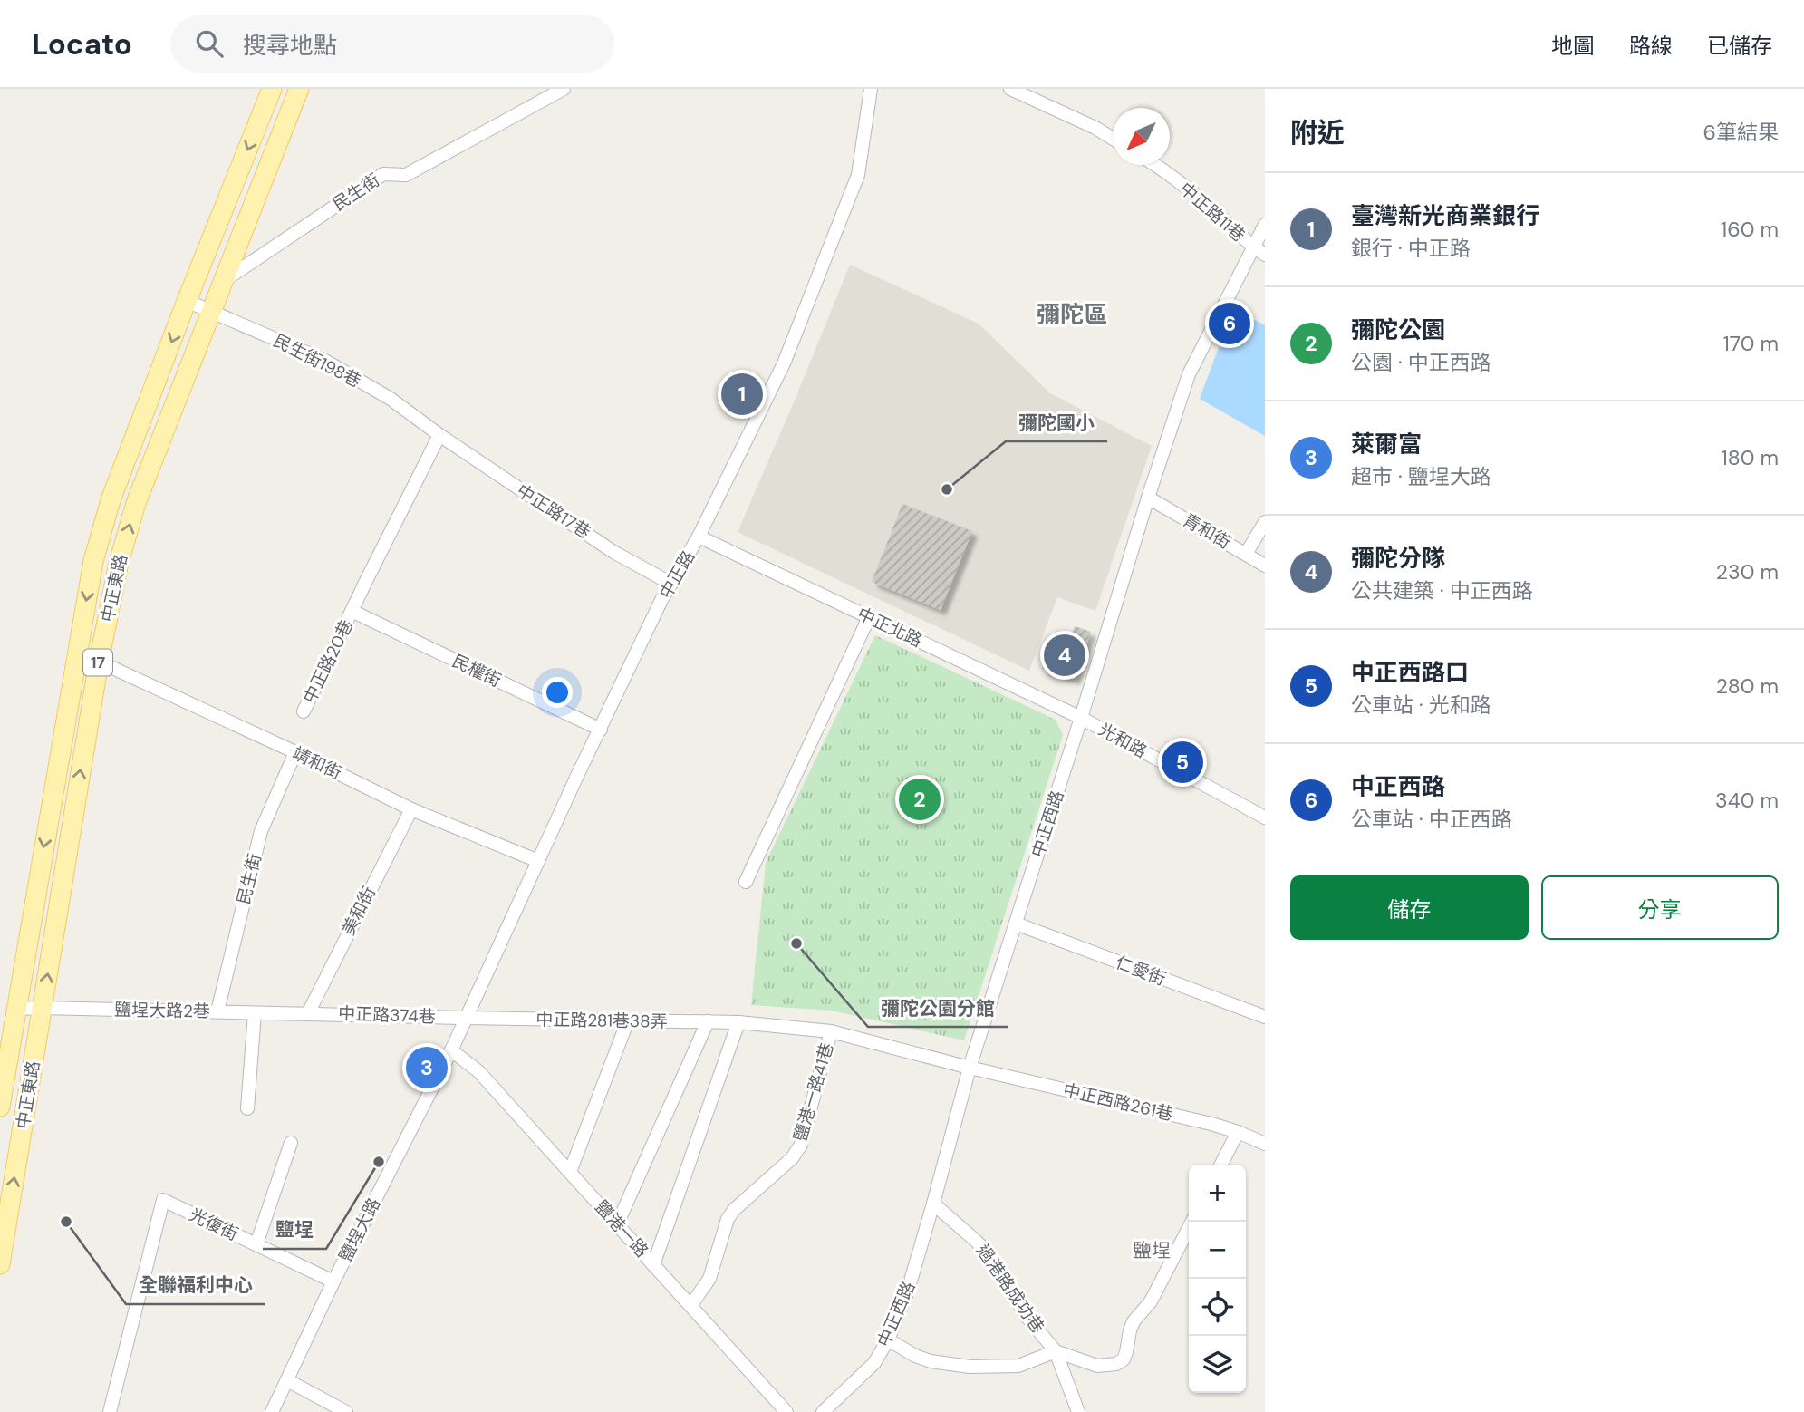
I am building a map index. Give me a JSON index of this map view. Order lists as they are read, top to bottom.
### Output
{
  "streets": {
    "main road": ["中正東路", "17"],
    "street": [
      "民生街",
      "中正路11巷",
      "民生街198巷",
      "中正路17巷",
      "青和街",
      "中正路",
      "中正北路",
      "中正路20巷",
      "民權街",
      "光和路",
      "靖和街",
      "中正西路",
      "美和街",
      "仁愛街",
      "鹽埕大路2巷",
      "中正路374巷",
      "中正路281巷38弄",
      "鹽港一路41巷",
      "中正西路261巷",
      "光復街",
      "鹽港一路",
      "鹽埕大路",
      "過港路成功巷"
    ]
  },
  "crossings": [
    ["民生街", "中正東路"],
    ["民生街", "靖和街"],
    ["民生街", "鹽埕大路2巷"],
    ["中正路11巷", "中正西路"],
    ["民生街198巷", "中正路17巷"],
    ["民生街198巷", "中正東路"],
    ["中正路17巷", "中正路"],
    ["青和街", "中正西路"],
    ["中正路", "中正北路"],
    ["中正路", "民權街"],
    ["中正路", "靖和街"],
    ["中正路", "中正路374巷"],
    ["中正路", "中正路281巷38弄"],
    ["中正路", "鹽港一路"],
    ["中正路", "鹽埕大路"],
    ["中正東路", "靖和街"],
    ["中正東路", "鹽埕大路2巷"],
    ["中正北路", "光和路"],
    ["中正北路", "中正西路"],
    ["中正路20巷", "民權街"],
    ["光和路", "中正西路"],
    ["靖和街", "美和街"],
    ["中正西路", "仁愛街"],
    ["中正西路", "中正西路261巷"],
    ["中正西路", "過港路成功巷"],
    ["美和街", "鹽埕大路2巷"],
    ["美和街", "中正路374巷"],
    ["鹽埕大路2巷", "中正路374巷"],
    ["中正路374巷", "中正路281巷38弄"],
    ["中正路281巷38弄", "鹽港一路41巷"],
    ["中正路281巷38弄", "中正西路261巷"],
    ["鹽港一路41巷", "中正西路261巷"],
    ["鹽港一路41巷", "鹽港一路"],
    ["光復街", "鹽埕大路"],
    ["鹽港一路", "鹽埕大路"]
  ],
  "districts": ["彌陀區", "鹽埕"],
  "places": [
    "彌陀國小",
    "彌陀公園分館",
    "鹽埕",
    "全聯福利中心"
  ],
  "north": "bottom left",
  "page": {
    "header": "Locato",
    "search": "搜尋地點",
    "nav": ["地圖", "路線", "已儲存"],
    "heading": ["附近", "6筆結果"],
    "list": [
      {
        "mark": "1",
        "name": "臺灣新光商業銀行",
        "note": "銀行 · 中正路",
        "value": "160 m"
      },
      {
        "mark": "2",
        "name": "彌陀公園",
        "note": "公園 · 中正西路",
        "value": "170 m"
      },
      {
        "mark": "3",
        "name": "萊爾富",
        "note": "超市 · 鹽埕大路",
        "value": "180 m"
      },
      {
        "mark": "4",
        "name": "彌陀分隊",
        "note": "公共建築 · 中正西路",
        "value": "230 m"
      },
      {
        "mark": "5",
        "name": "中正西路口",
        "note": "公車站 · 光和路",
        "value": "280 m"
      },
      {
        "mark": "6",
        "name": "中正西路",
        "note": "公車站 · 中正西路",
        "value": "340 m"
      }
    ],
    "pins": [
      "6",
      "1",
      "4",
      "5",
      "2",
      "3"
    ],
    "buttons": ["儲存", "分享"],
    "map_buttons": ["+", "−"]
  }
}
